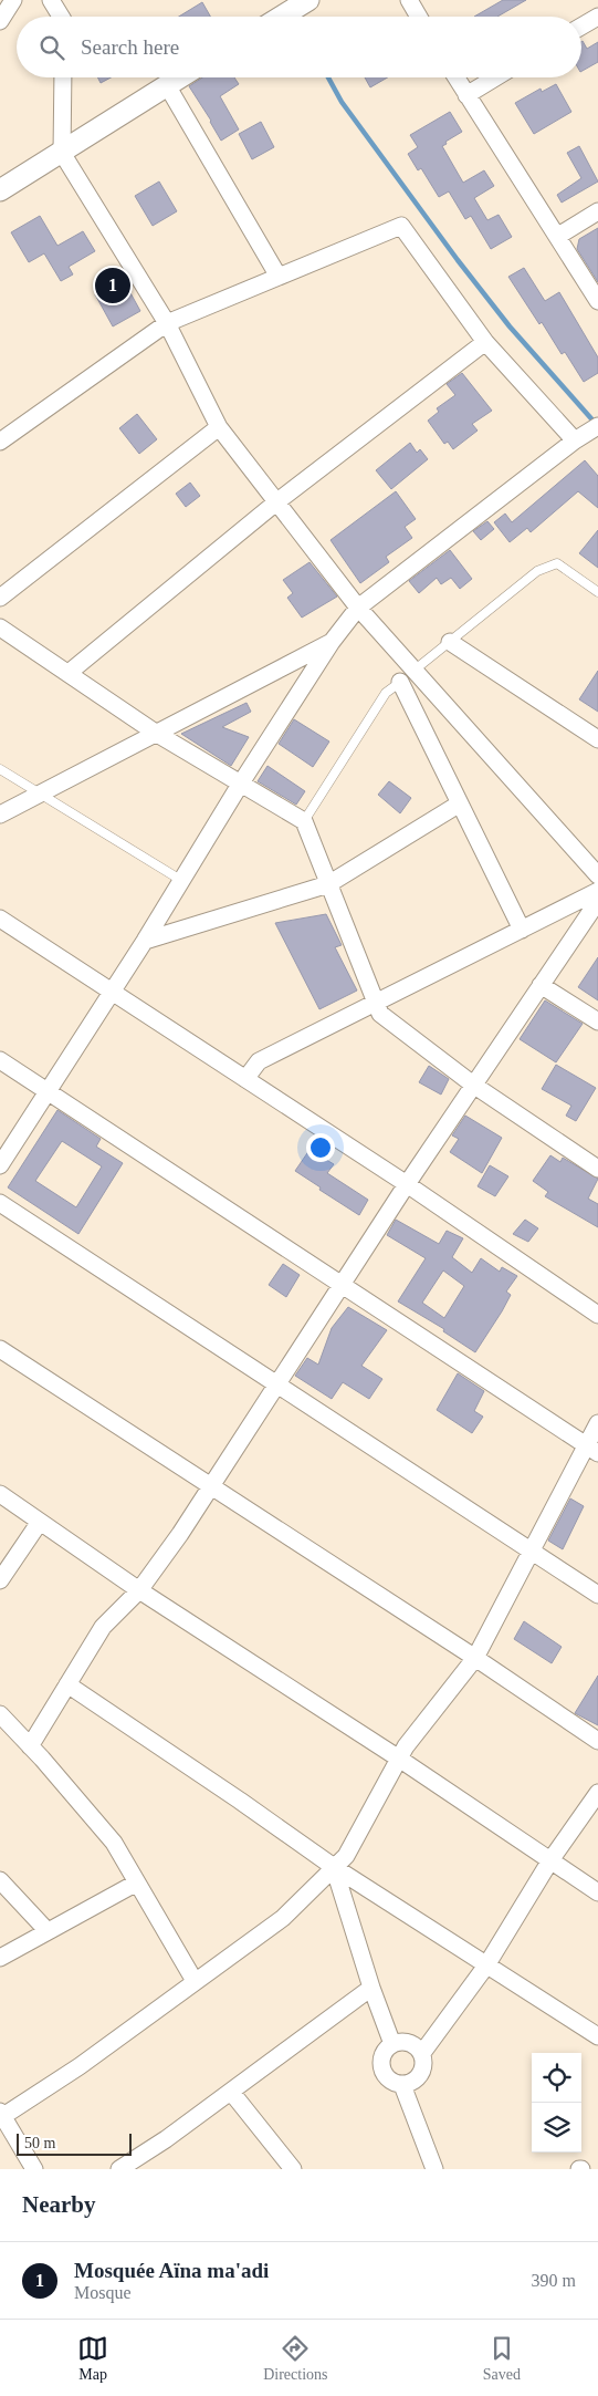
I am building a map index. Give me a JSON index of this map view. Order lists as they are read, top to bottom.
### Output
{
  "scale_bar": "50 m",
  "page": {
    "search": "Search here",
    "pins": "1",
    "scale": "50 m",
    "heading": "Nearby",
    "list": [
      {
        "mark": "1",
        "name": "Mosquée Aïna ma'adi",
        "note": "Mosque",
        "value": "390 m"
      }
    ],
    "nav": ["Map", "Directions", "Saved"]
  }
}
